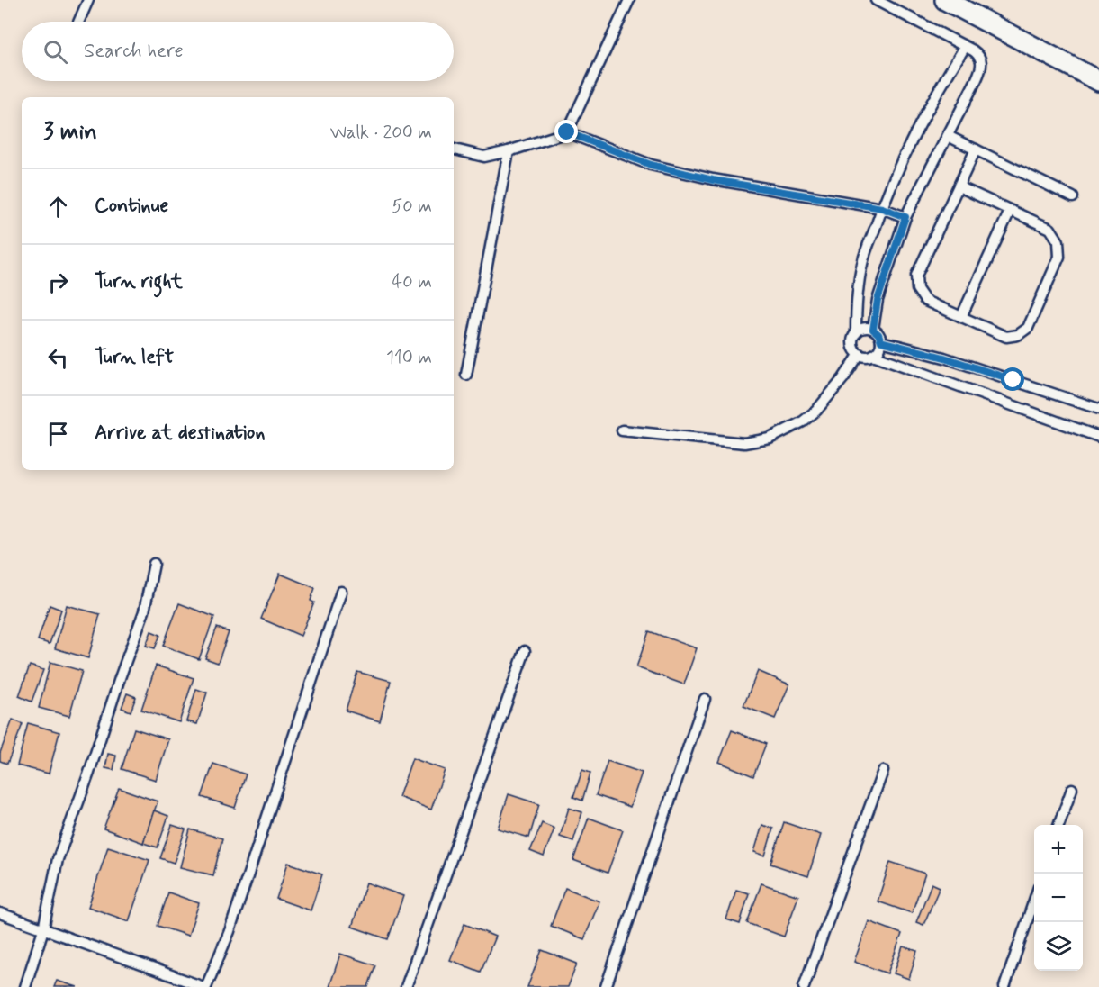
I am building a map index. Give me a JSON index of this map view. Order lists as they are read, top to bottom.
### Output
{
  "page": {
    "search": "Search here",
    "heading": ["3 min", "Walk · 200 m"],
    "list": [
      ["Continue", "50 m"],
      ["Turn right", "40 m"],
      ["Turn left", "110 m"],
      "Arrive at destination"
    ],
    "map_buttons": ["+", "−"]
  }
}
